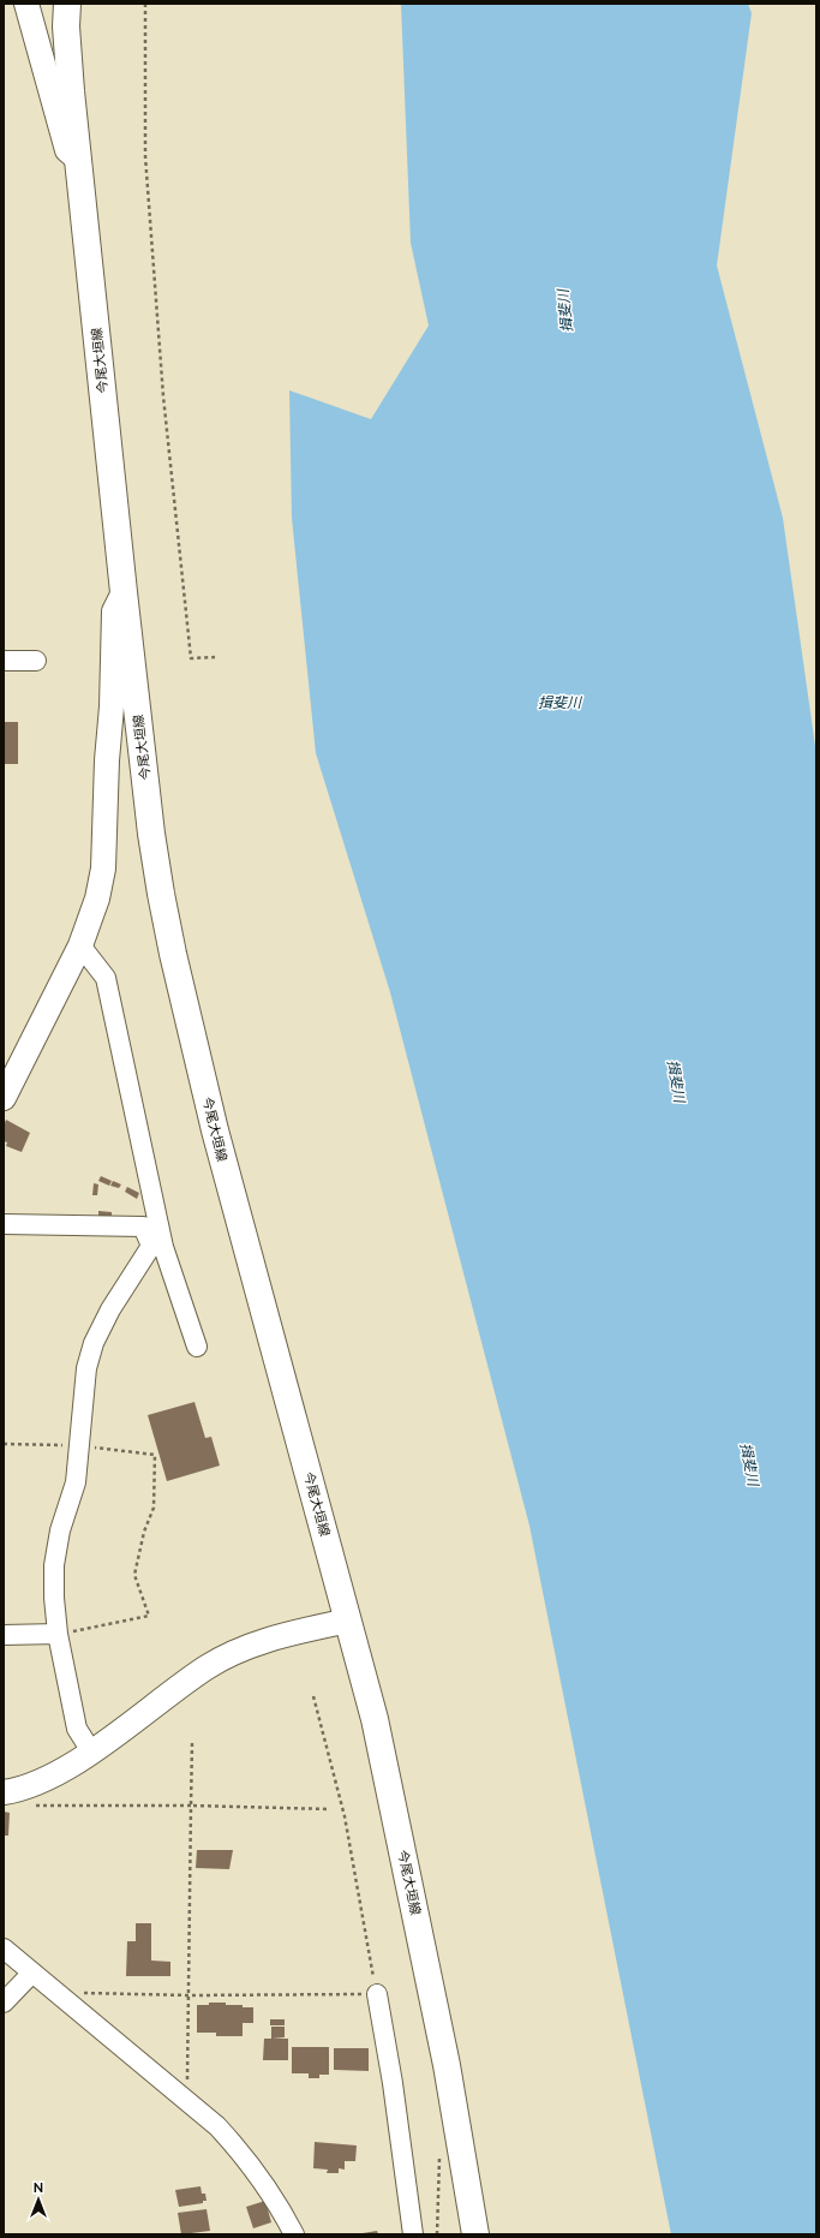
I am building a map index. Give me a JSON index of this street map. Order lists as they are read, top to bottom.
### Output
{
  "streets": {
    "main road": ["今尾大垣線"]
  },
  "water": ["揖斐川"],
  "north": "top"
}
